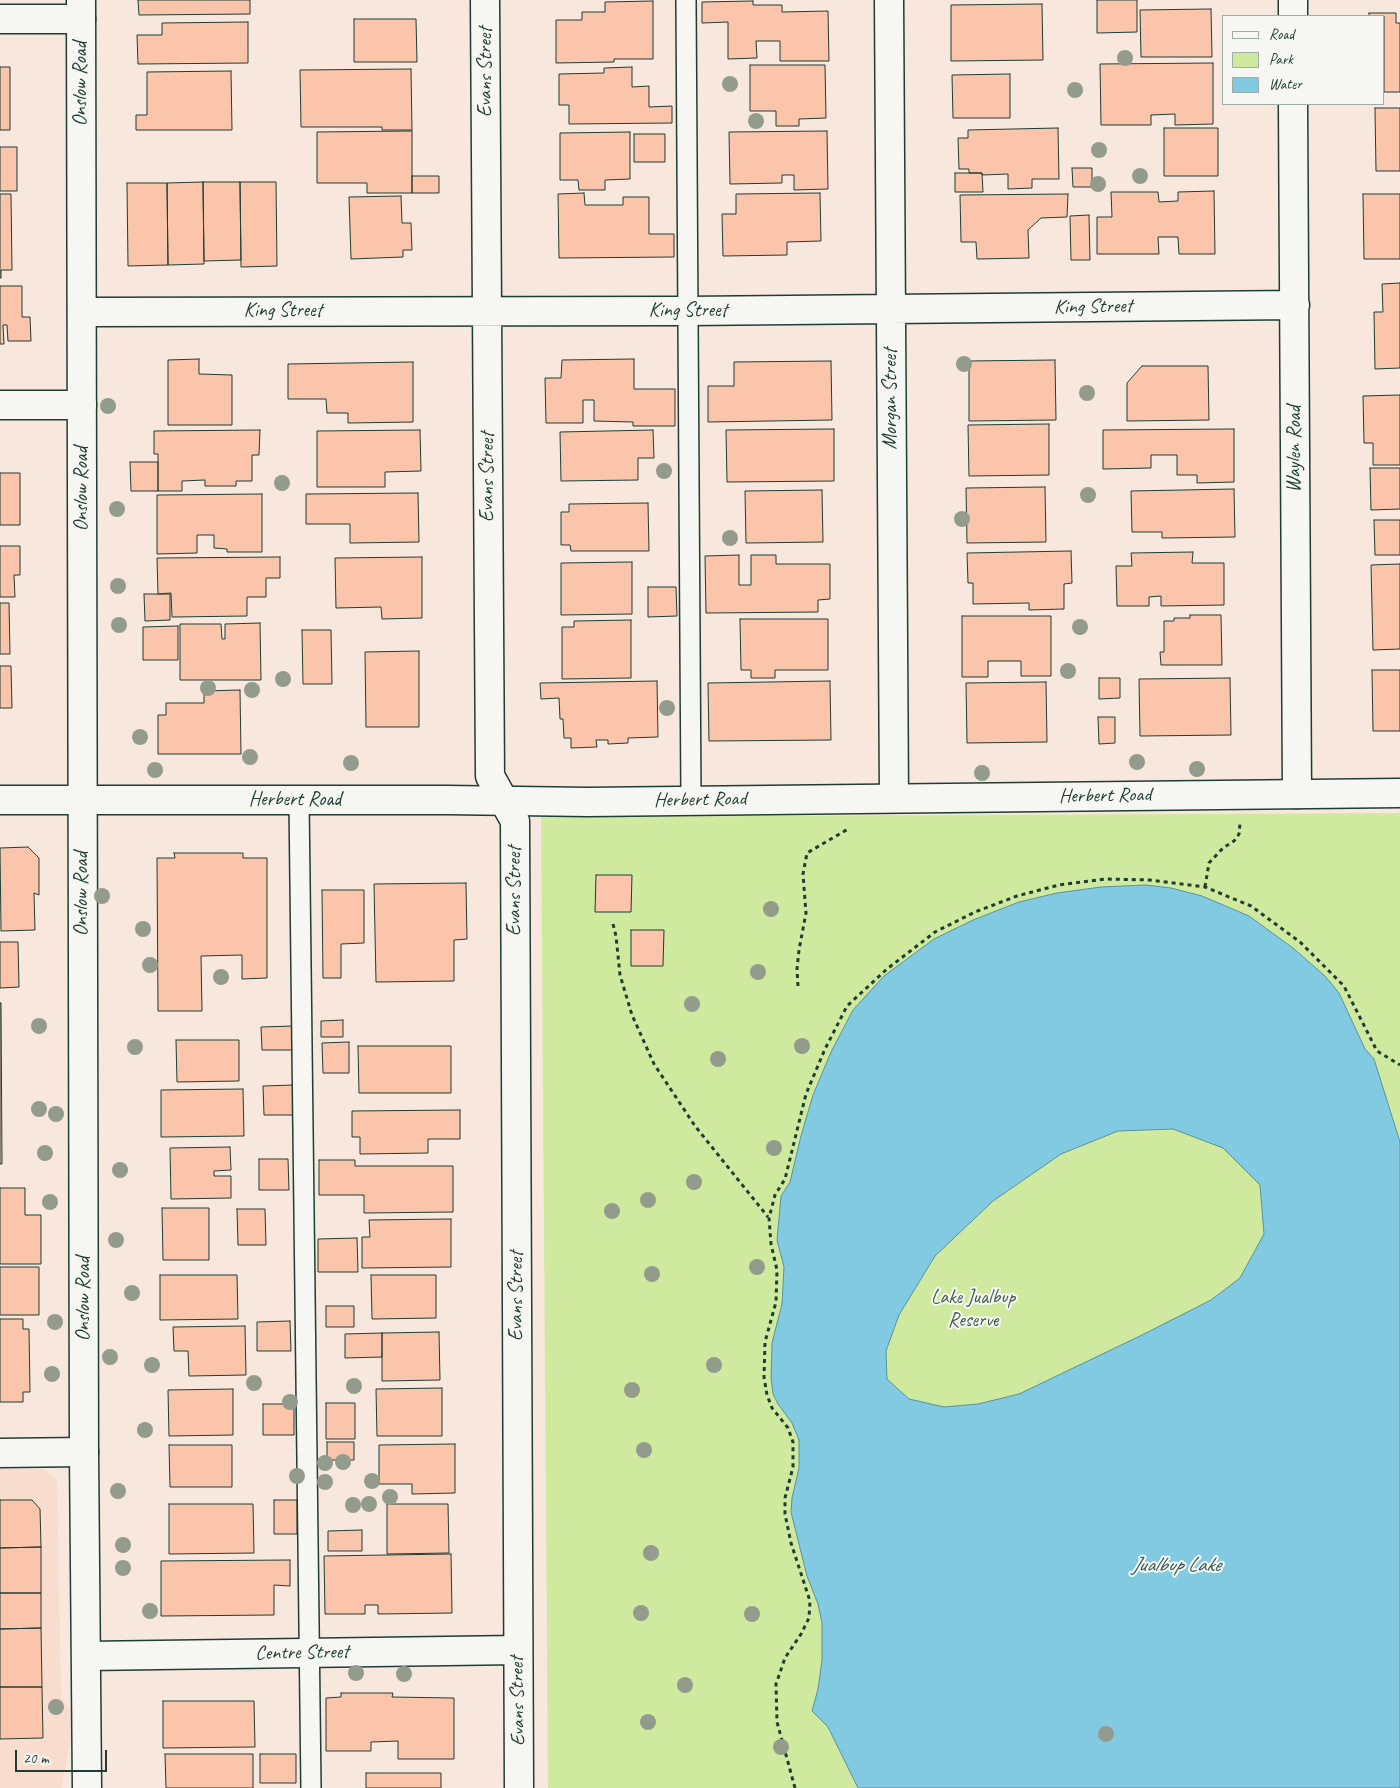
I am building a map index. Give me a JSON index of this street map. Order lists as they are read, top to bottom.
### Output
{
  "streets": {
    "street": [
      "Evans Street",
      "Onslow Road",
      "King Street",
      "Morgan Street",
      "Waylen Road",
      "Herbert Road",
      "Centre Street"
    ]
  },
  "crossings": [
    ["Evans Street", "King Street"],
    ["Evans Street", "Herbert Road"],
    ["Evans Street", "Centre Street"],
    ["Onslow Road", "King Street"],
    ["Onslow Road", "Herbert Road"],
    ["Onslow Road", "Centre Street"],
    ["King Street", "Morgan Street"],
    ["King Street", "Waylen Road"],
    ["Morgan Street", "Herbert Road"],
    ["Waylen Road", "Herbert Road"]
  ],
  "water": ["Jualbup Lake"],
  "parks": ["Lake Jualbup Reserve"],
  "legend": ["Road", "Park", "Water"],
  "scale_bar": "20 m"
}
